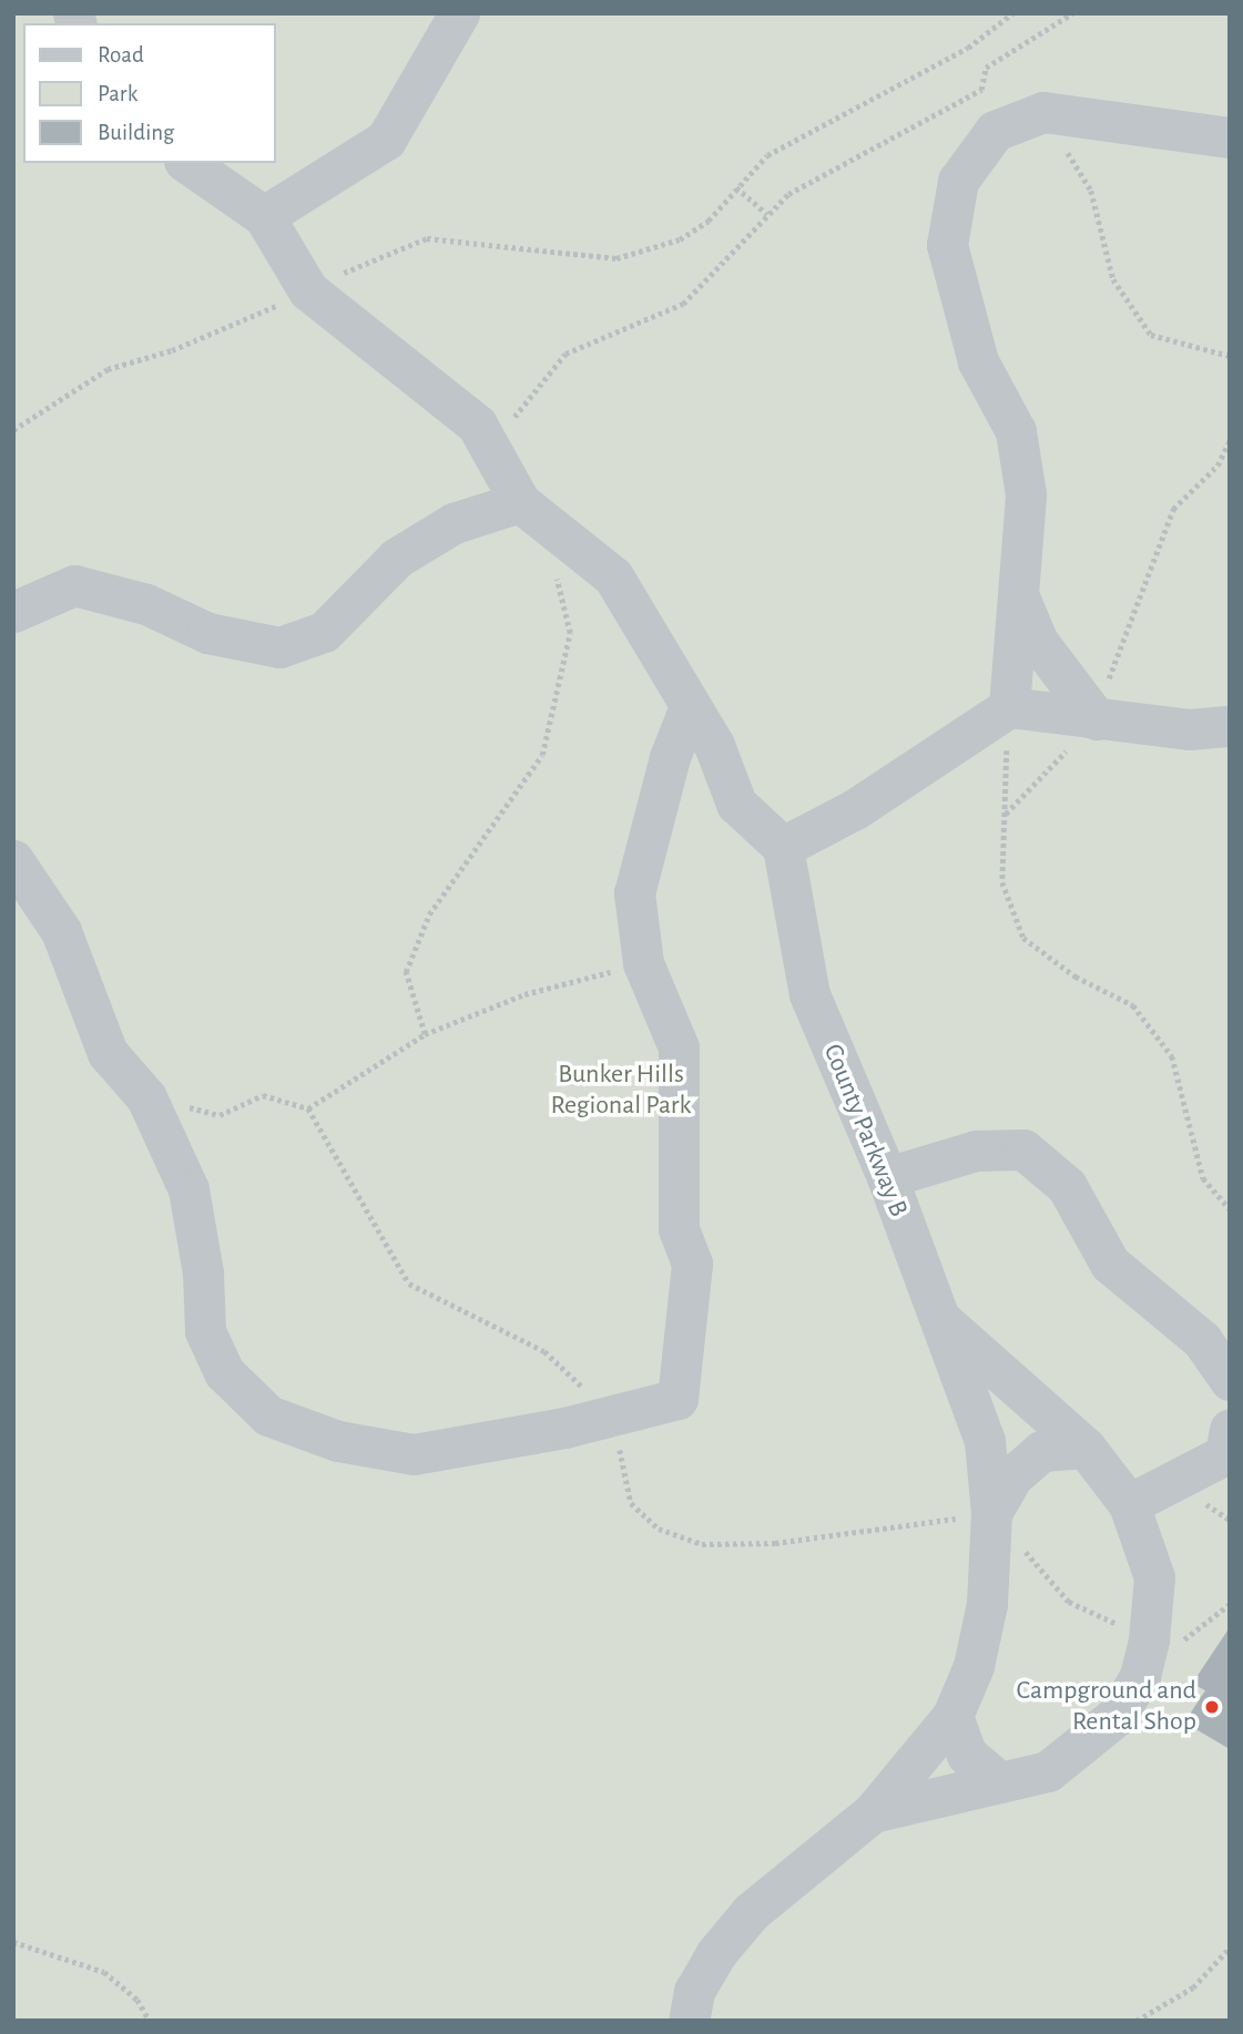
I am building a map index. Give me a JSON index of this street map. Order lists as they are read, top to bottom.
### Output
{
  "streets": {
    "street": ["County Parkway B"]
  },
  "parks": ["Bunker Hills Regional Park"],
  "places": ["Campground and Rental Shop"],
  "legend": ["Road", "Park", "Building"]
}
